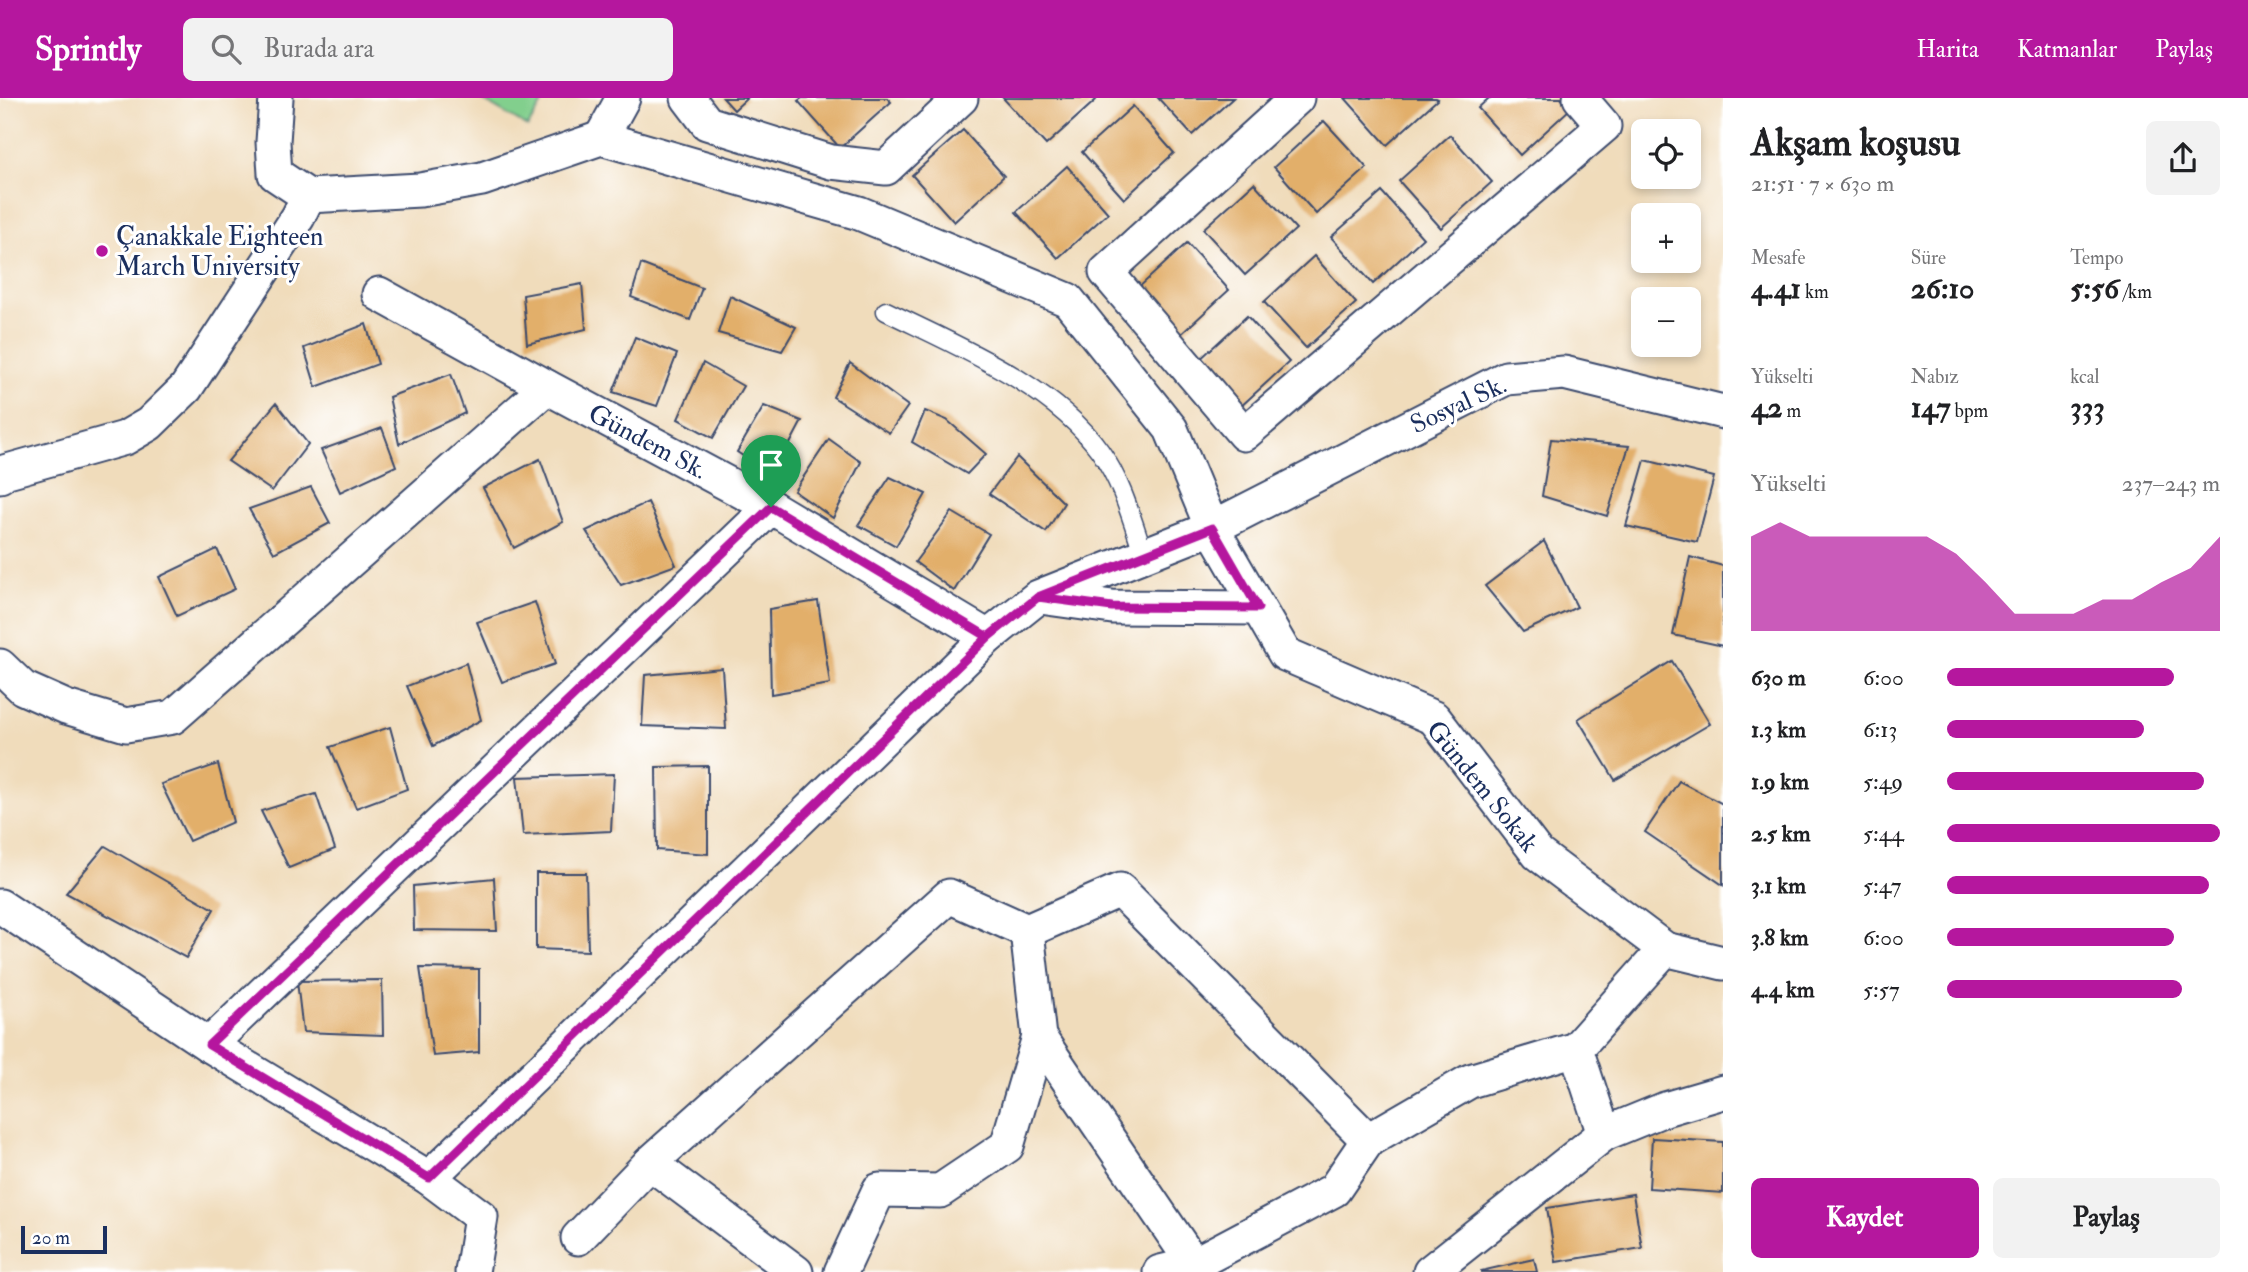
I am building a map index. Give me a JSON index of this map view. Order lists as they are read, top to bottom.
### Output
{
  "streets": {
    "street": ["Sosyal Sk.", "Gündem Sk.", "Gündem Sokak"]
  },
  "crossings": [
    ["Sosyal Sk.", "Gündem Sokak"]
  ],
  "places": ["Çanakkale Eighteen March University"],
  "scale_bar": "20 m",
  "page": {
    "header": "Sprintly",
    "search": "Burada ara",
    "nav": ["Harita", "Katmanlar", "Paylaş"],
    "heading": ["Akşam koşusu", "21:51 · 7 × 630 m"],
    "map_buttons": ["+", "−"],
    "stats": [
      ["Mesafe", "4.41 km"],
      ["Süre", "26:10"],
      ["Tempo", "5:56 /km"],
      ["Yükselti", "42 m"],
      ["Nabız", "147 bpm"],
      ["kcal", "333"]
    ],
    "chart": ["Yükselti", "237–243 m"],
    "list": [
      {
        "name": "630 m",
        "note": "6:00"
      },
      {
        "name": "1.3 km",
        "note": "6:13"
      },
      {
        "name": "1.9 km",
        "note": "5:49"
      },
      {
        "name": "2.5 km",
        "note": "5:44"
      },
      {
        "name": "3.1 km",
        "note": "5:47"
      },
      {
        "name": "3.8 km",
        "note": "6:00"
      },
      {
        "name": "4.4 km",
        "note": "5:57"
      }
    ],
    "buttons": ["Kaydet", "Paylaş"],
    "scale": "20 m"
  }
}
